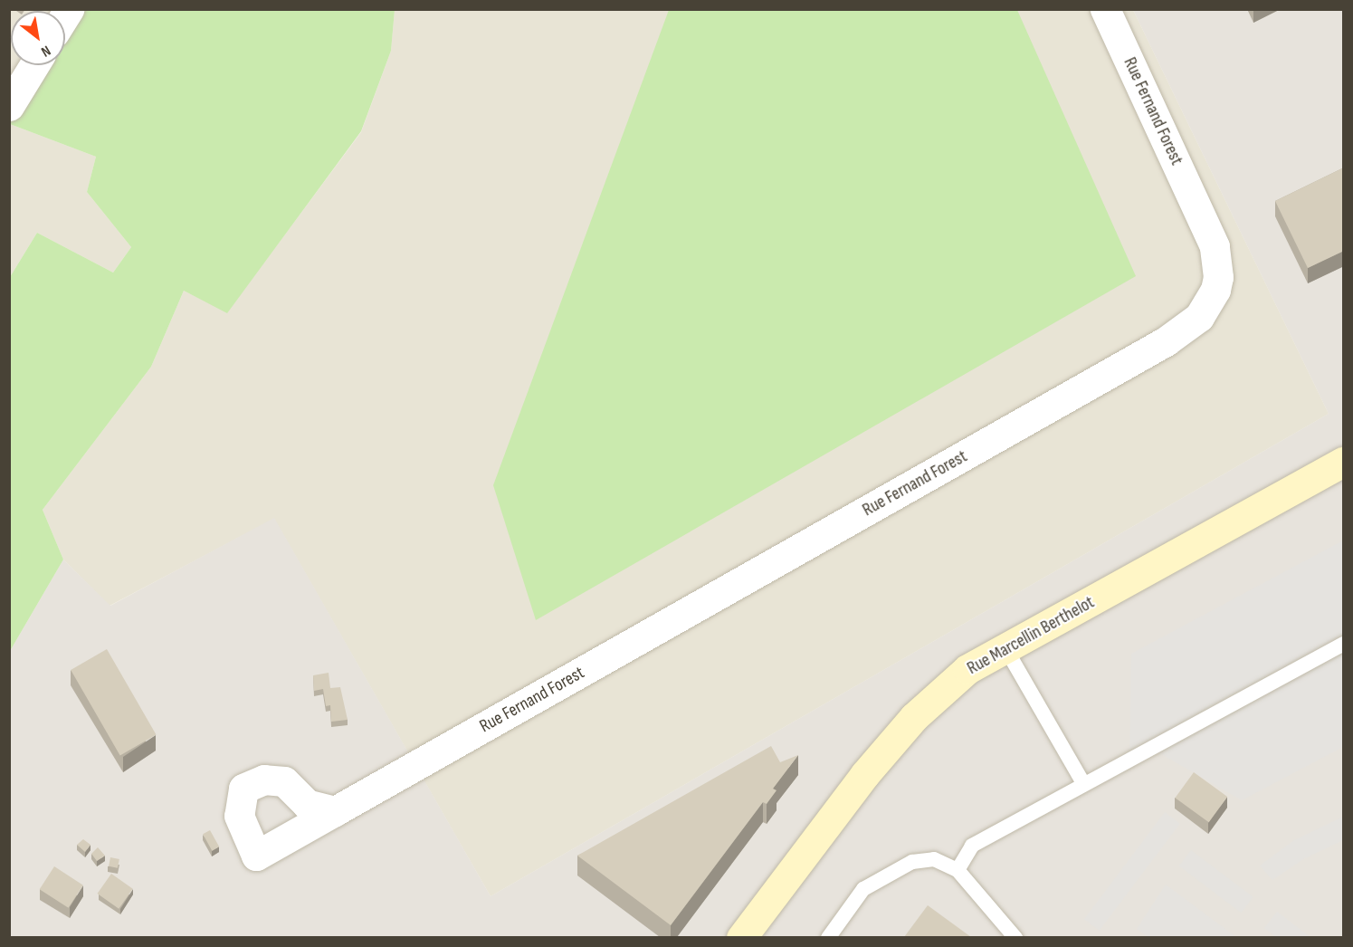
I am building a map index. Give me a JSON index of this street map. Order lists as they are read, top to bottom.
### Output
{
  "streets": {
    "street": ["Rue Fernand Forest", "Rue Marcellin Berthelot"]
  },
  "north": "bottom right"
}
